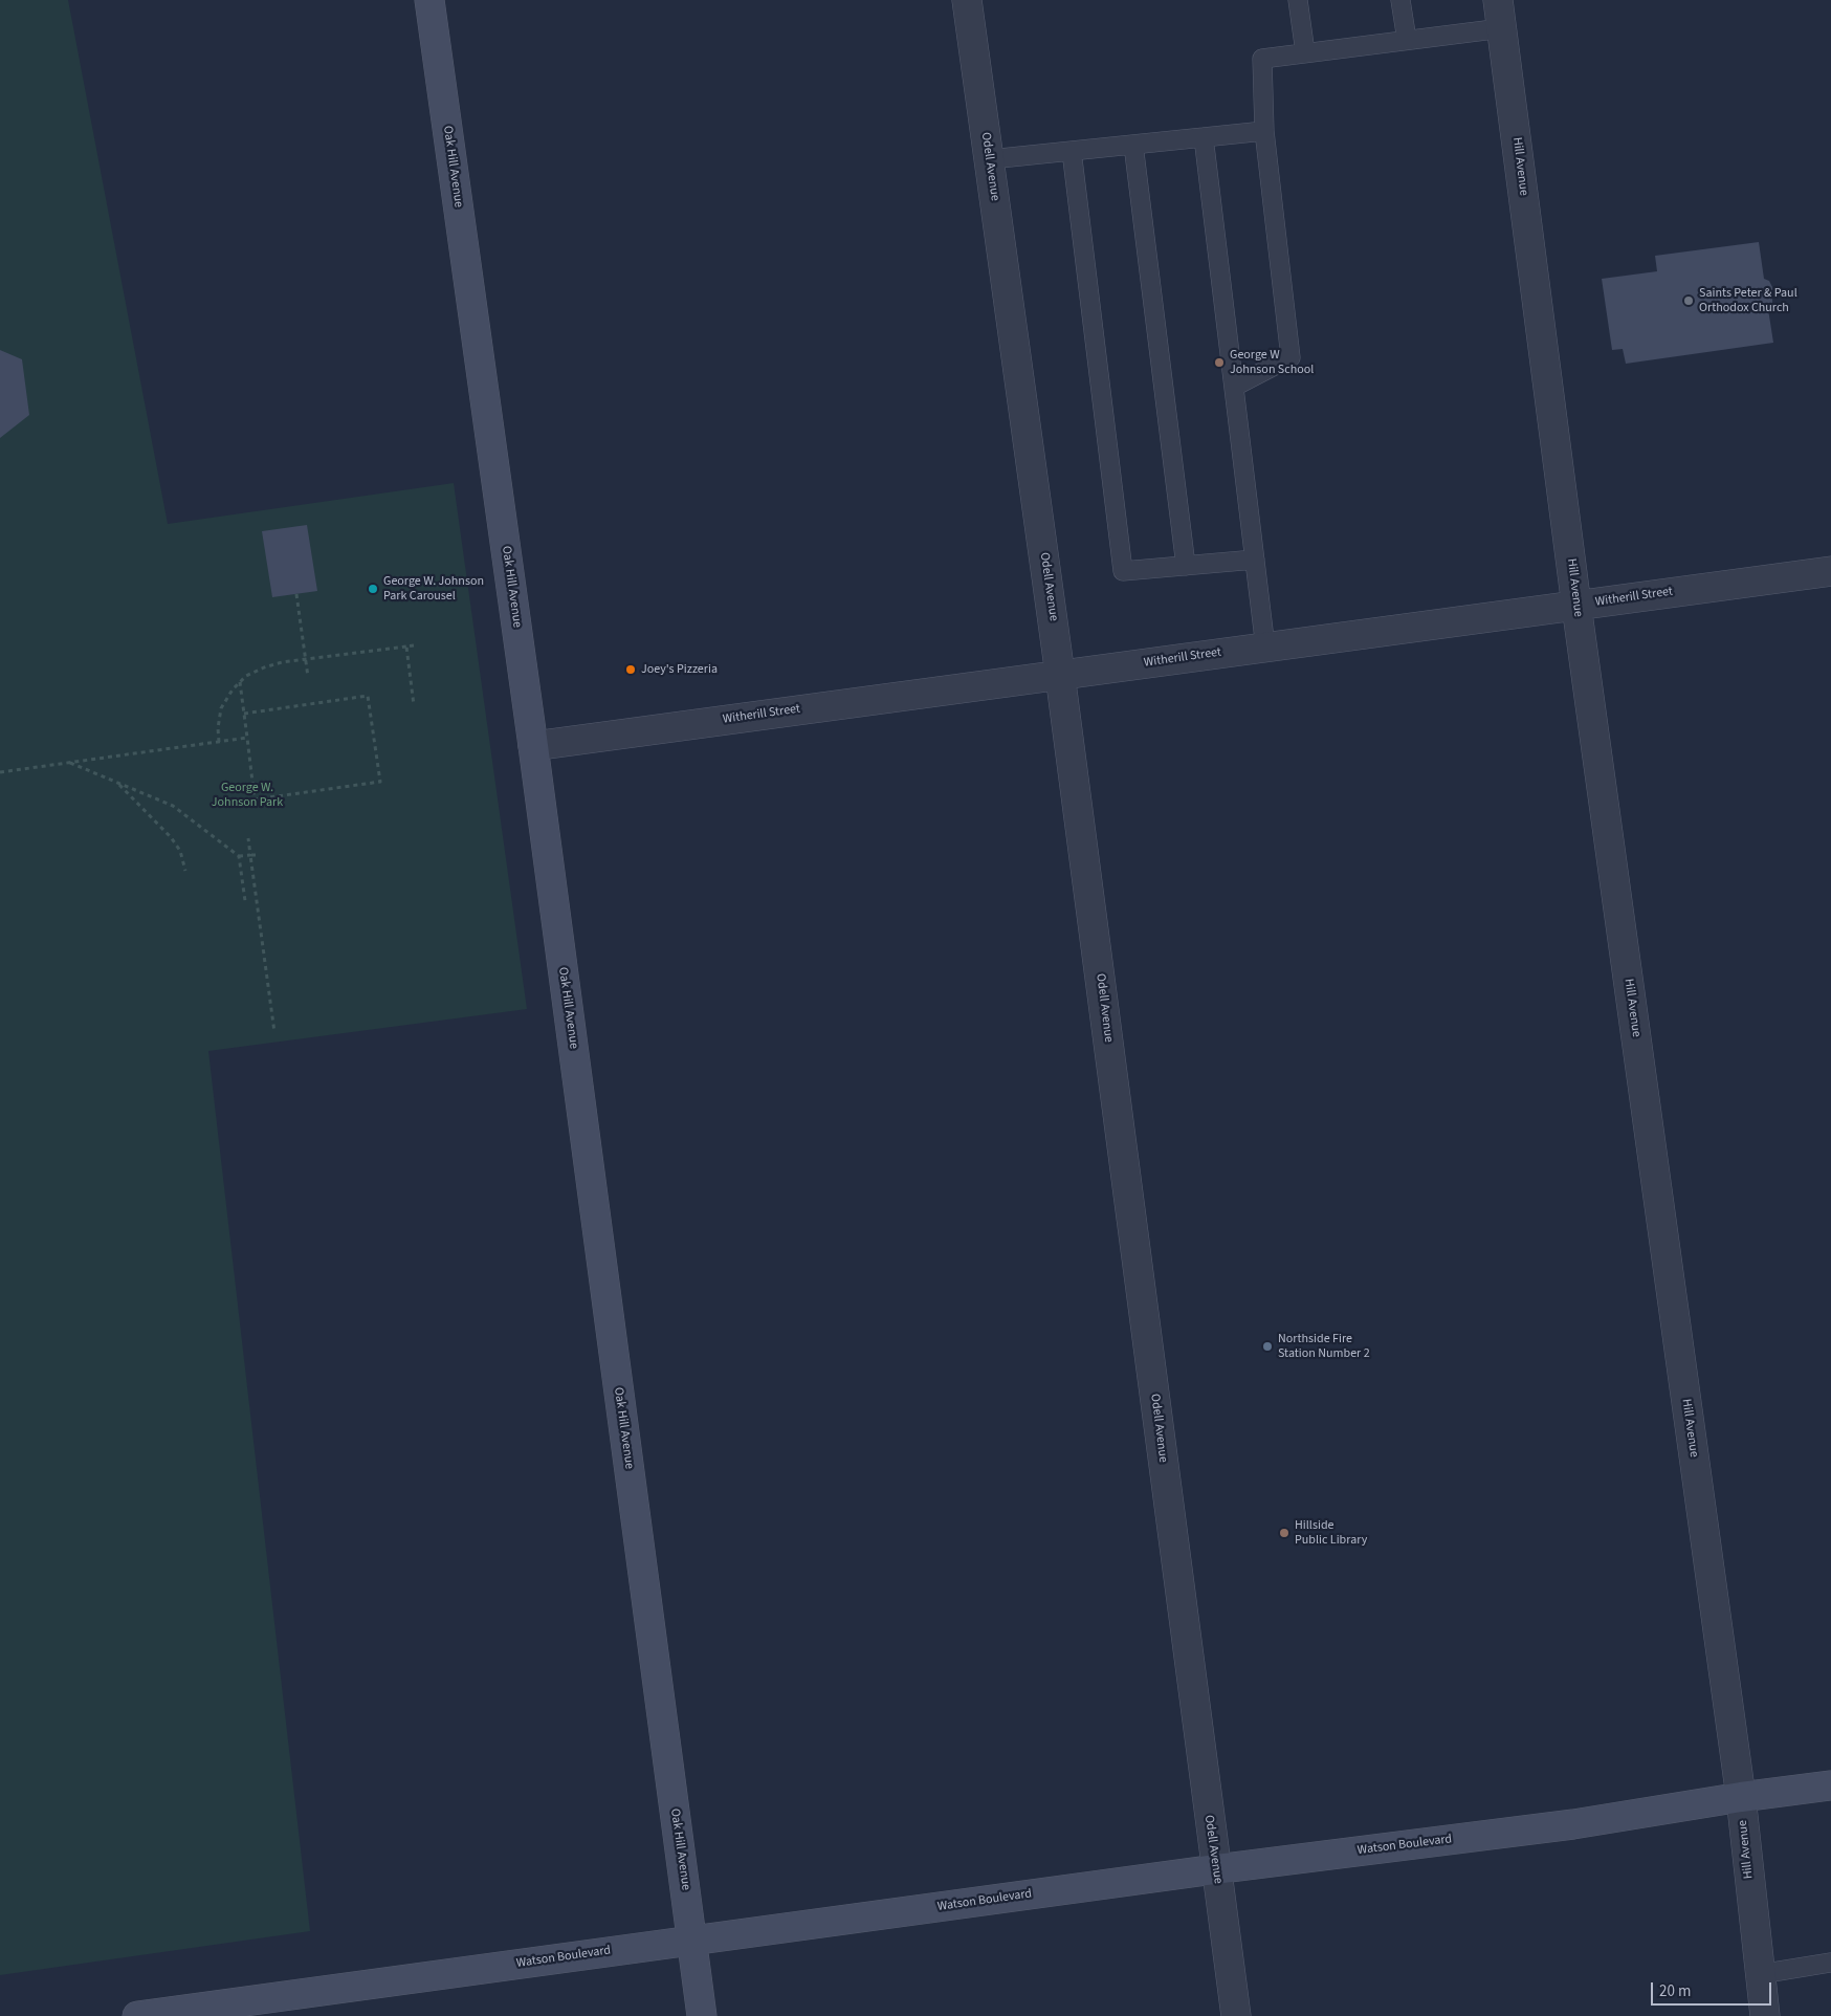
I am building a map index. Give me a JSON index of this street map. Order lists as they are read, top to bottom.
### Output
{
  "streets": {
    "street": [
      "Oak Hill Avenue",
      "Odell Avenue",
      "Hill Avenue",
      "Witherill Street",
      "Watson Boulevard"
    ]
  },
  "crossings": [
    ["Oak Hill Avenue", "Witherill Street"],
    ["Oak Hill Avenue", "Watson Boulevard"],
    ["Odell Avenue", "Witherill Street"],
    ["Odell Avenue", "Watson Boulevard"],
    ["Hill Avenue", "Witherill Street"],
    ["Hill Avenue", "Watson Boulevard"]
  ],
  "parks": ["George W. Johnson Park"],
  "places": [
    "Saints Peter & Paul Orthodox Church",
    "George W Johnson School",
    "George W. Johnson Park Carousel",
    "Joey's Pizzeria",
    "Northside Fire Station Number 2",
    "Hillside Public Library"
  ],
  "scale_bar": "20 m"
}
